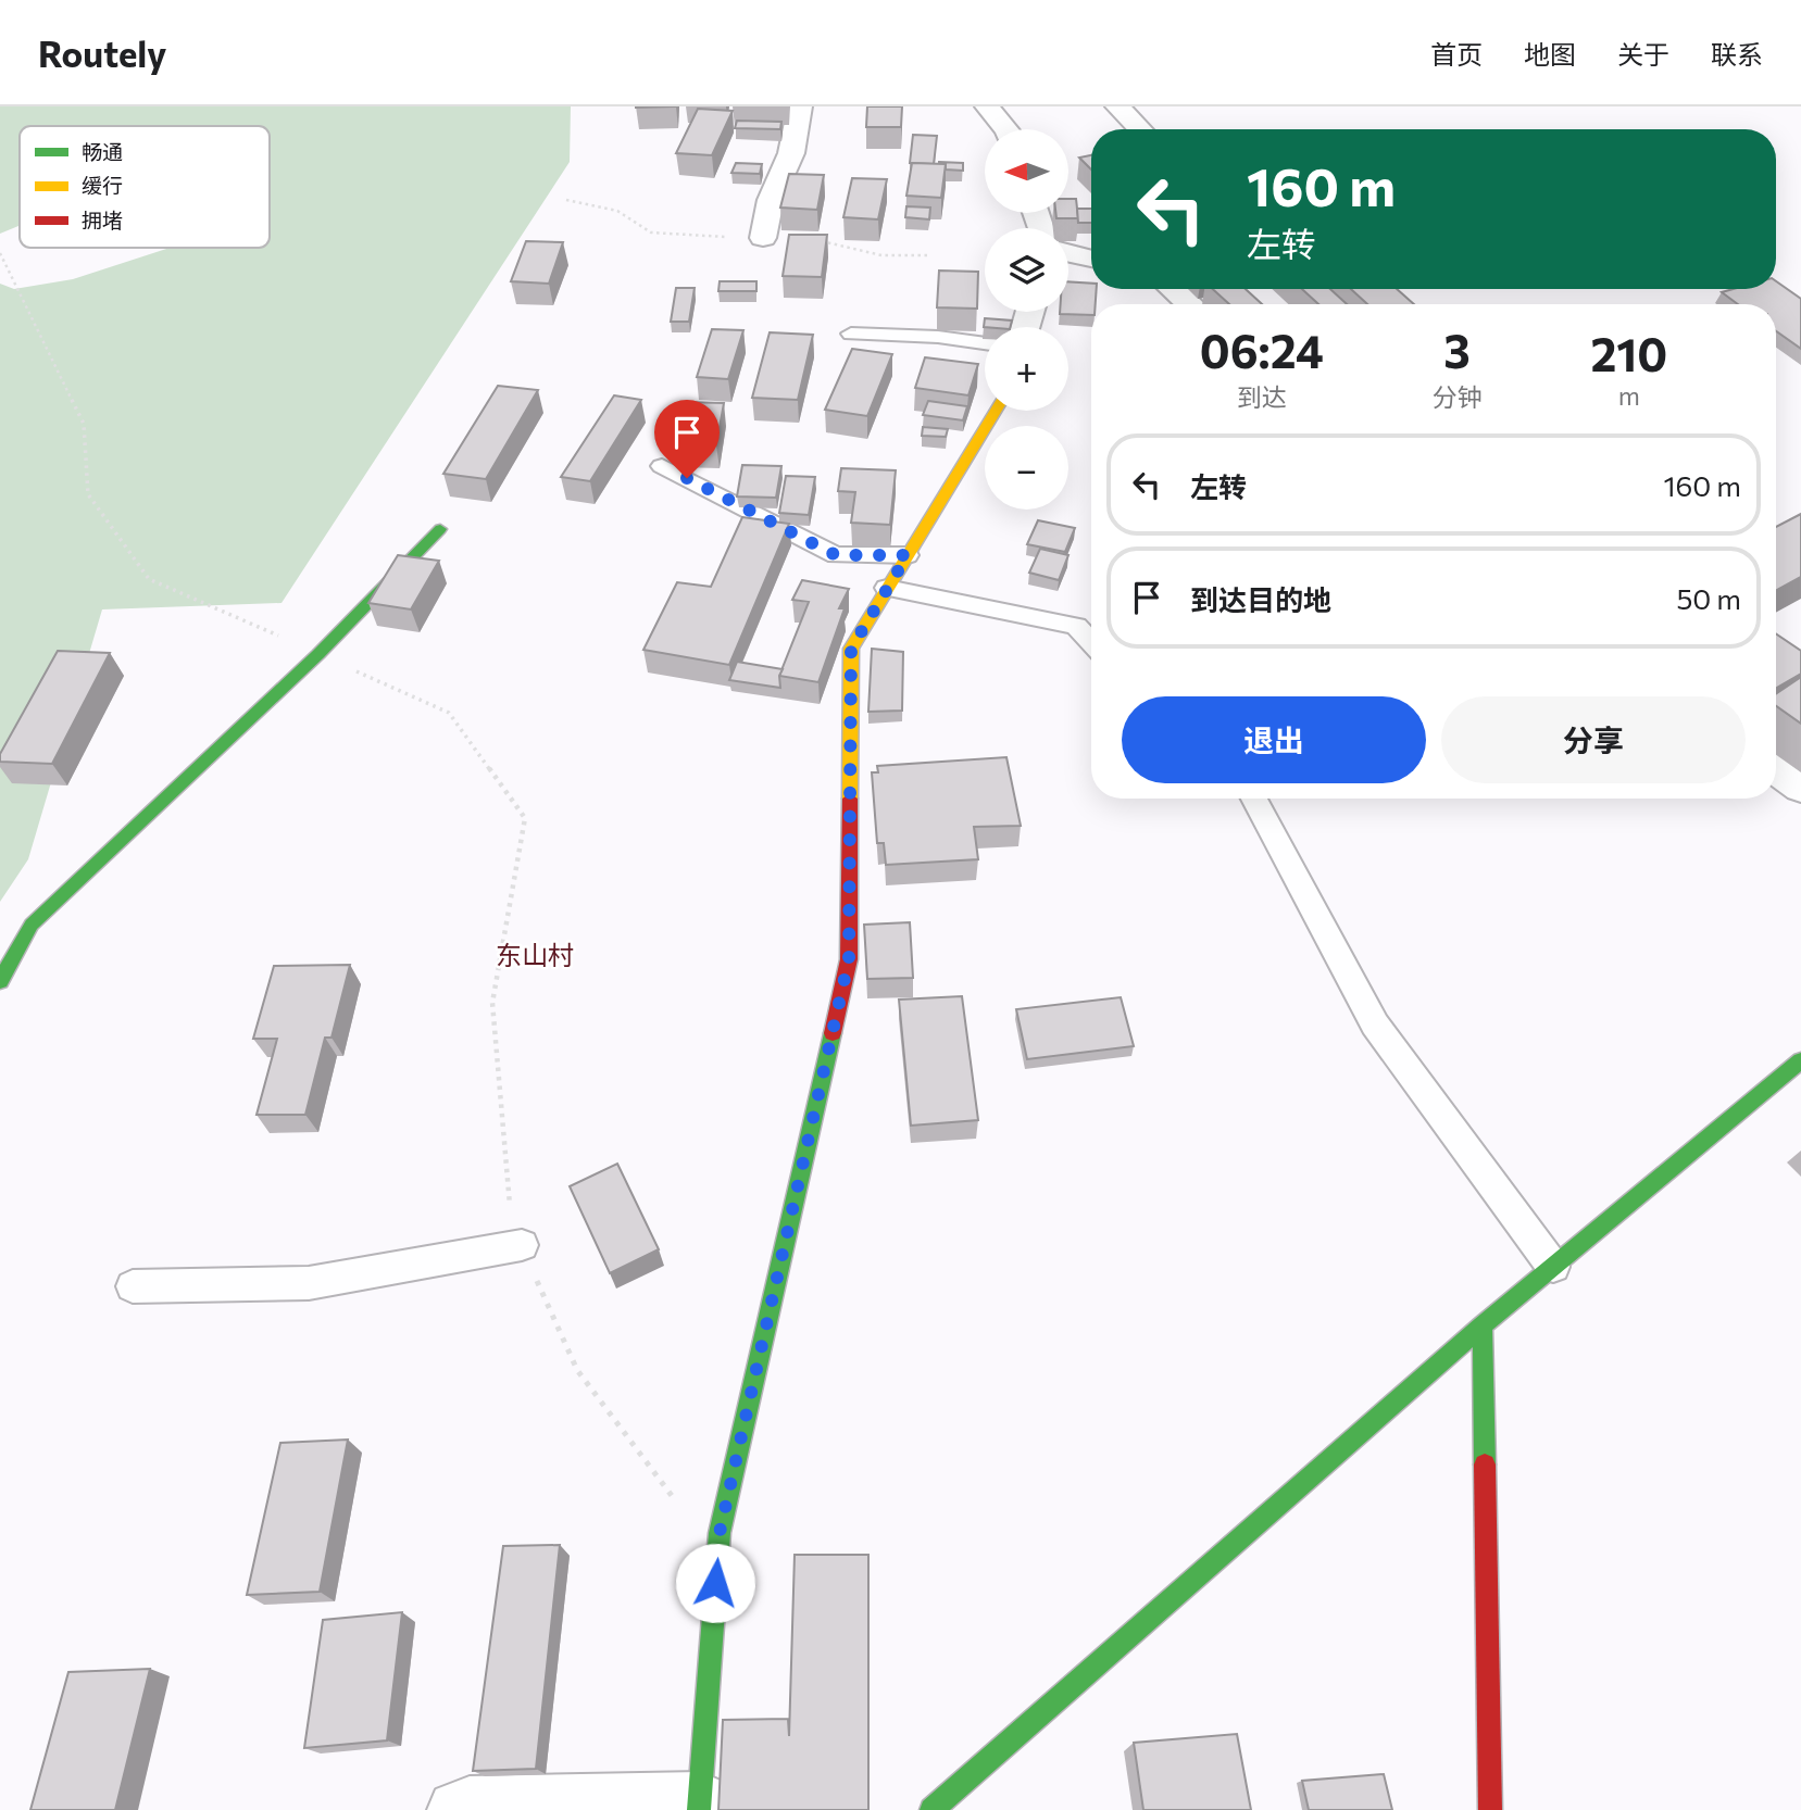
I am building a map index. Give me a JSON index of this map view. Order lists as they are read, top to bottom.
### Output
{
  "districts": ["东山村"],
  "legend": ["畅通", "缓行", "拥堵"],
  "north": "left",
  "page": {
    "header": "Routely",
    "nav": [
      "首页",
      "地图",
      "关于",
      "联系"
    ],
    "map_buttons": ["+", "−"],
    "turn": ["160 m", "左转"],
    "eta": [
      "06:24",
      "到达",
      "3",
      "分钟",
      "210",
      "m"
    ],
    "list": [
      {
        "name": "左转",
        "value": "160 m"
      },
      {
        "name": "到达目的地",
        "value": "50 m"
      }
    ],
    "buttons": ["退出", "分享"]
  }
}
